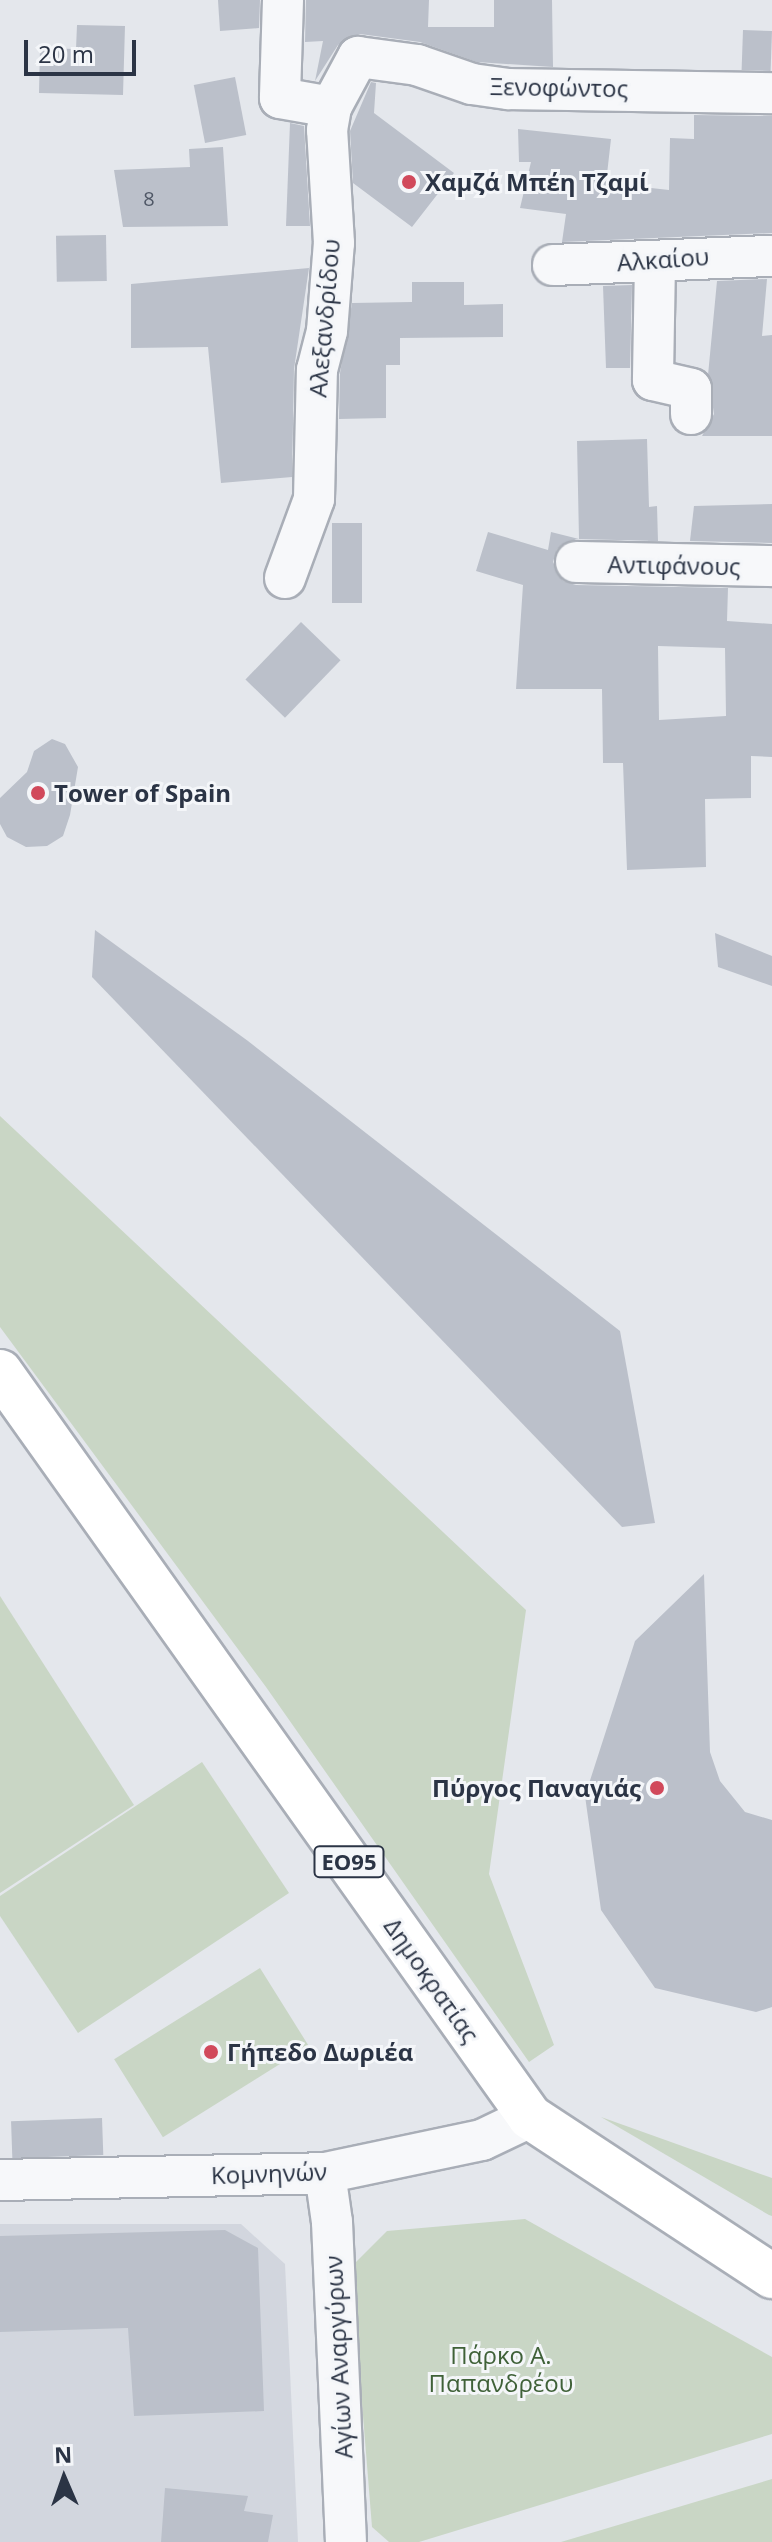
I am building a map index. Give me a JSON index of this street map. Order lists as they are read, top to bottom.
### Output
{
  "streets": {
    "main road": ["ΕΟ95", "Δημοκρατίας"],
    "street": [
      "Ξενοφώντος",
      "Αλκαίου",
      "Αλεξανδρίδου",
      "Αντιφάνους",
      "Κομνηνών",
      "Αγίων Αναργύρων"
    ]
  },
  "crossings": [
    ["Ξενοφώντος", "Αλεξανδρίδου"],
    ["Δημοκρατίας", "Κομνηνών"],
    ["Κομνηνών", "Αγίων Αναργύρων"]
  ],
  "parks": ["Πάρκο Α. Παπανδρέου"],
  "places": [
    "Χαμζά Μπέη Τζαμί",
    "Tower of Spain",
    "Πύργος Παναγιάς",
    "Γήπεδο Δωριέα"
  ],
  "house_numbers": ["8"],
  "scale_bar": "20 m",
  "north": "top"
}
